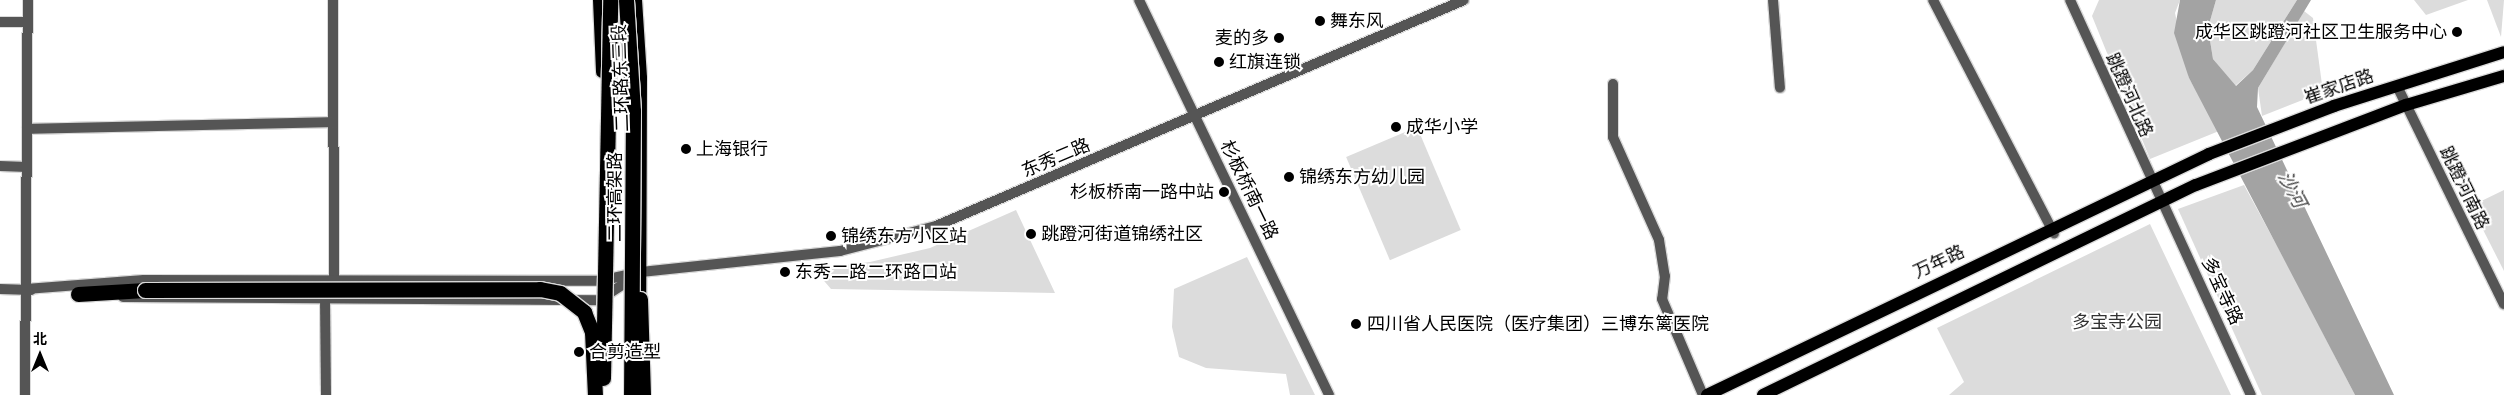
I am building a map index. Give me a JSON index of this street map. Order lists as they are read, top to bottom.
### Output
{
  "streets": {
    "highway": ["二环高架路"],
    "main road": ["二环路东三段", "崔家店路", "万年路"],
    "street": [
      "跳蹬河北路",
      "东秀二路",
      "跳蹬河南路",
      "杉板桥南一路",
      "多宝寺路"
    ]
  },
  "crossings": [
    ["二环路东三段", "东秀二路"],
    ["二环路东三段", "二环高架路"],
    ["崔家店路", "跳蹬河南路"],
    ["崔家店路", "万年路"],
    ["跳蹬河北路", "万年路"],
    ["跳蹬河北路", "多宝寺路"],
    ["东秀二路", "杉板桥南一路"]
  ],
  "water": ["沙河"],
  "parks": ["多宝寺公园"],
  "places": [
    "舞东风",
    "成华区跳蹬河社区卫生服务中心",
    "麦的多",
    "红旗连锁",
    "成华小学",
    "上海银行",
    "锦绣东方幼儿园",
    "杉板桥南一路中站",
    "跳蹬河街道锦绣社区",
    "锦绣东方小区站",
    "东秀二路二环路口站",
    "四川省人民医院（医疗集团）三博东篱医院",
    "合剪造型"
  ],
  "north": "top"
}
